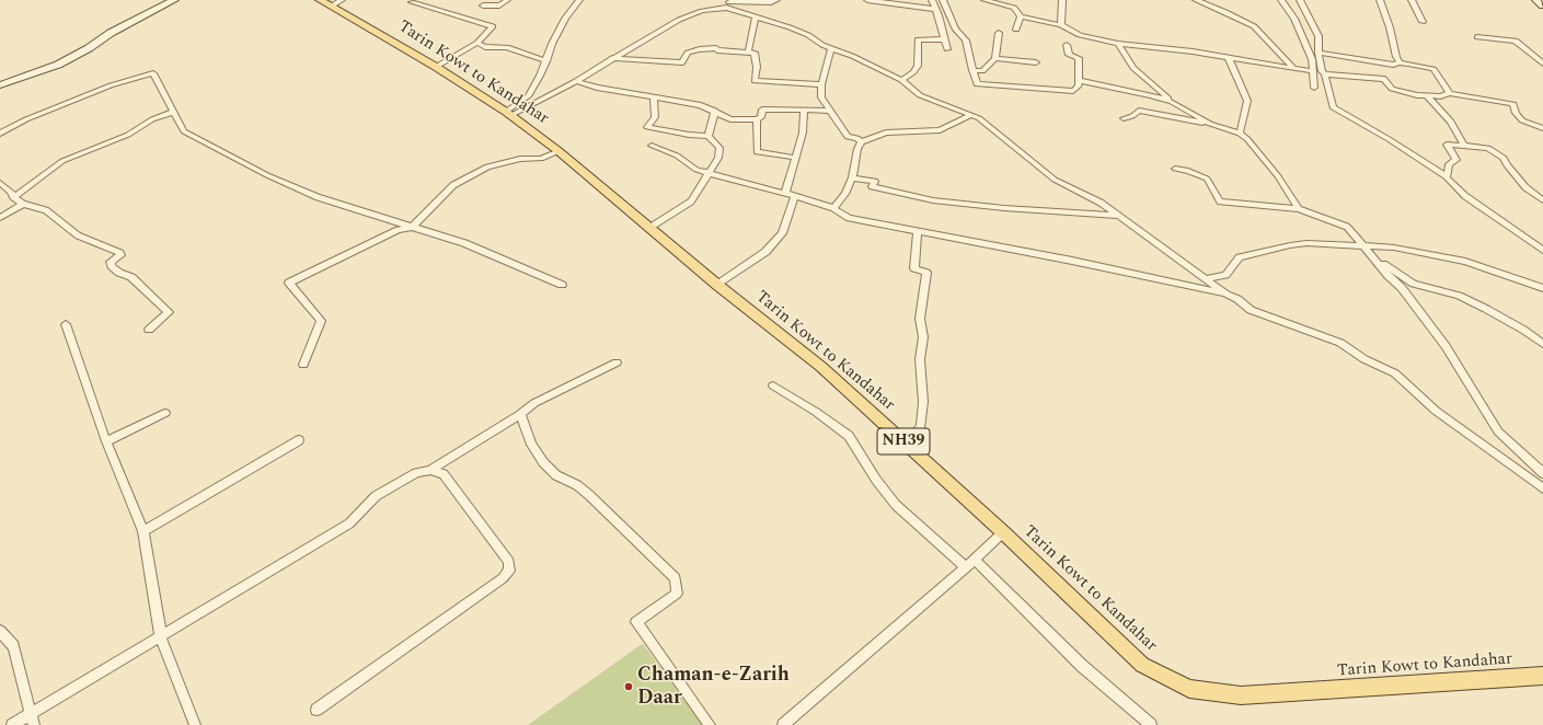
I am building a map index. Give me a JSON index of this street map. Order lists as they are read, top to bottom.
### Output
{
  "streets": {
    "main road": ["Tarin Kowt to Kandahar", "NH39"]
  },
  "places": ["Chaman-e-Zarih Daar"]
}
